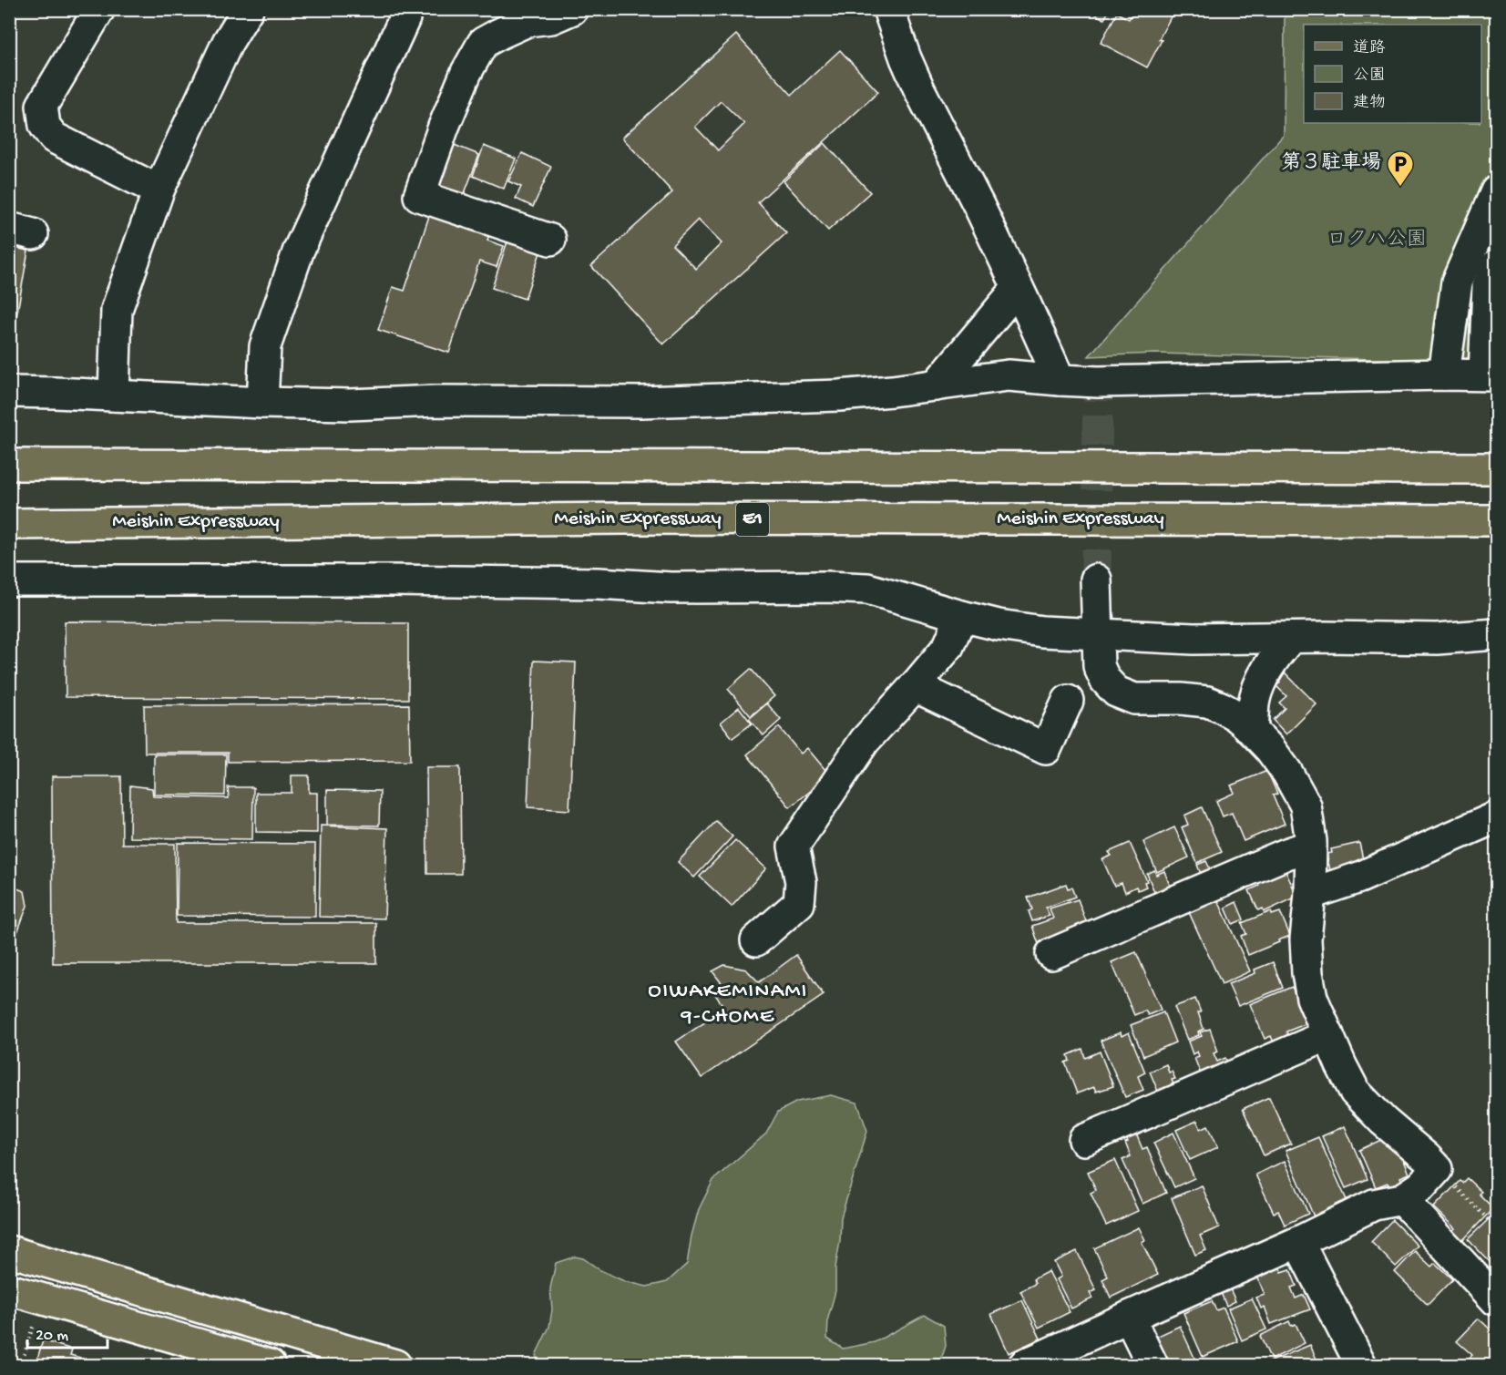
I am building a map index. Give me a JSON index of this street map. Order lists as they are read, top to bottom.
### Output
{
  "streets": {
    "main road": ["Meishin Expressway", "E1"]
  },
  "districts": ["OIWAKEMINAMI 9-CHOME"],
  "parks": ["ロクハ公園"],
  "places": {
    "parking": ["第３駐車場"]
  },
  "legend": ["道路", "公園", "建物"],
  "scale_bar": "20 m"
}
